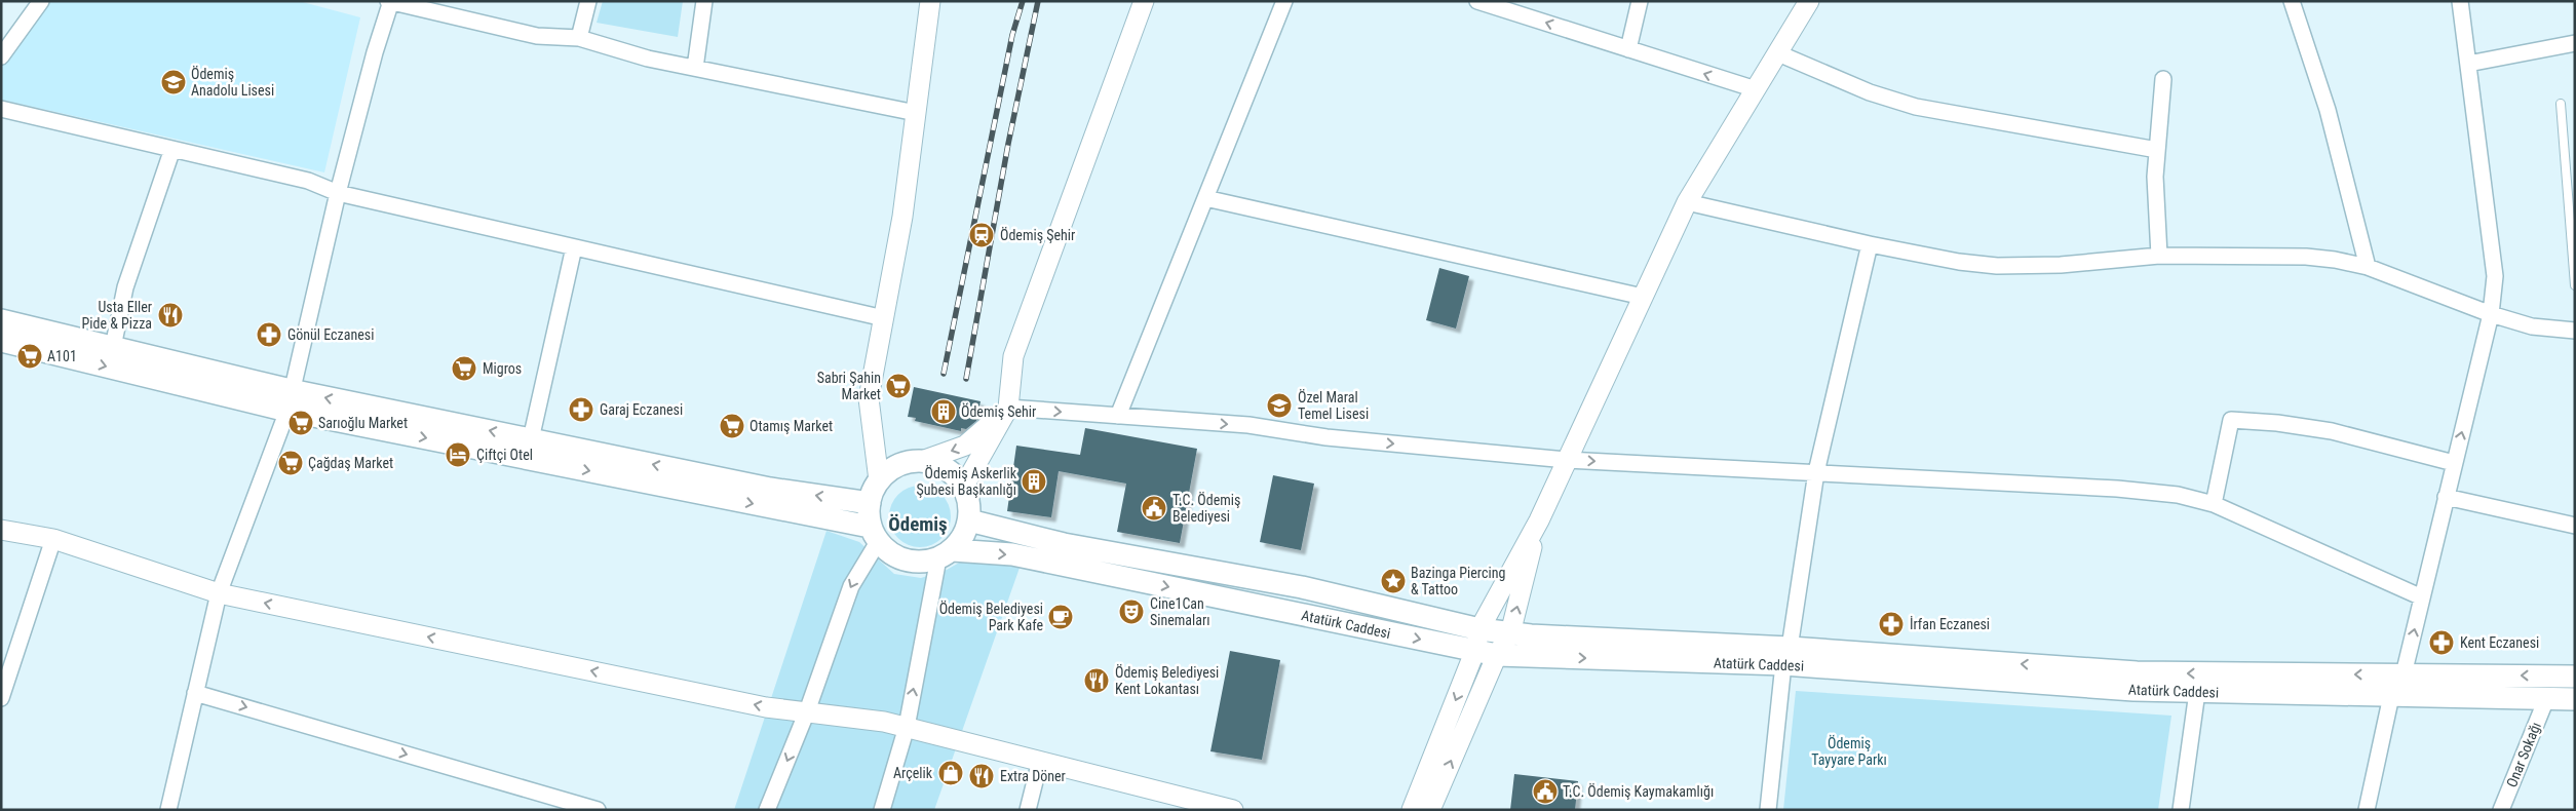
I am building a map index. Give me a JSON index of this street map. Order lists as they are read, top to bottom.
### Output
{
  "streets": {
    "main road": ["Atatürk Caddesi"],
    "street": ["Onar Sokağı"]
  },
  "crossings": [
    ["Atatürk Caddesi", "Onar Sokağı"]
  ],
  "districts": ["Ödemiş"],
  "parks": ["Ödemiş Tayyare Parkı"],
  "places": {
    "school or university": ["Ödemiş Anadolu Lisesi", "Özel Maral Temel Lisesi"],
    "station": ["Ödemiş Şehir"],
    "restaurant": ["Usta Eller Pide & Pizza", "Ödemiş Belediyesi Kent Lokantası", "Extra Döner"],
    "pharmacy": [
      "Gönül Eczanesi",
      "Garaj Eczanesi",
      "İrfan Eczanesi",
      "Kent Eczanesi"
    ],
    "supermarket": [
      "A101",
      "Migros",
      "Sabri Şahin Market",
      "Sarıoğlu Market",
      "Otamış Market",
      "Çağdaş Market"
    ],
    "building": ["Ödemiş Sehir", "Ödemiş Askerlik Şubesi Başkanlığı"],
    "hotel": ["Çiftçi Otel"],
    "public building": ["T.C. Ödemiş Belediyesi", "T.C. Ödemiş Kaymakamlığı"],
    "place": ["Bazinga Piercing & Tattoo"],
    "theatre": ["Cine1Can Sinemaları"],
    "cafe": ["Ödemiş Belediyesi Park Kafe"],
    "shop": ["Arçelik"]
  }
}
